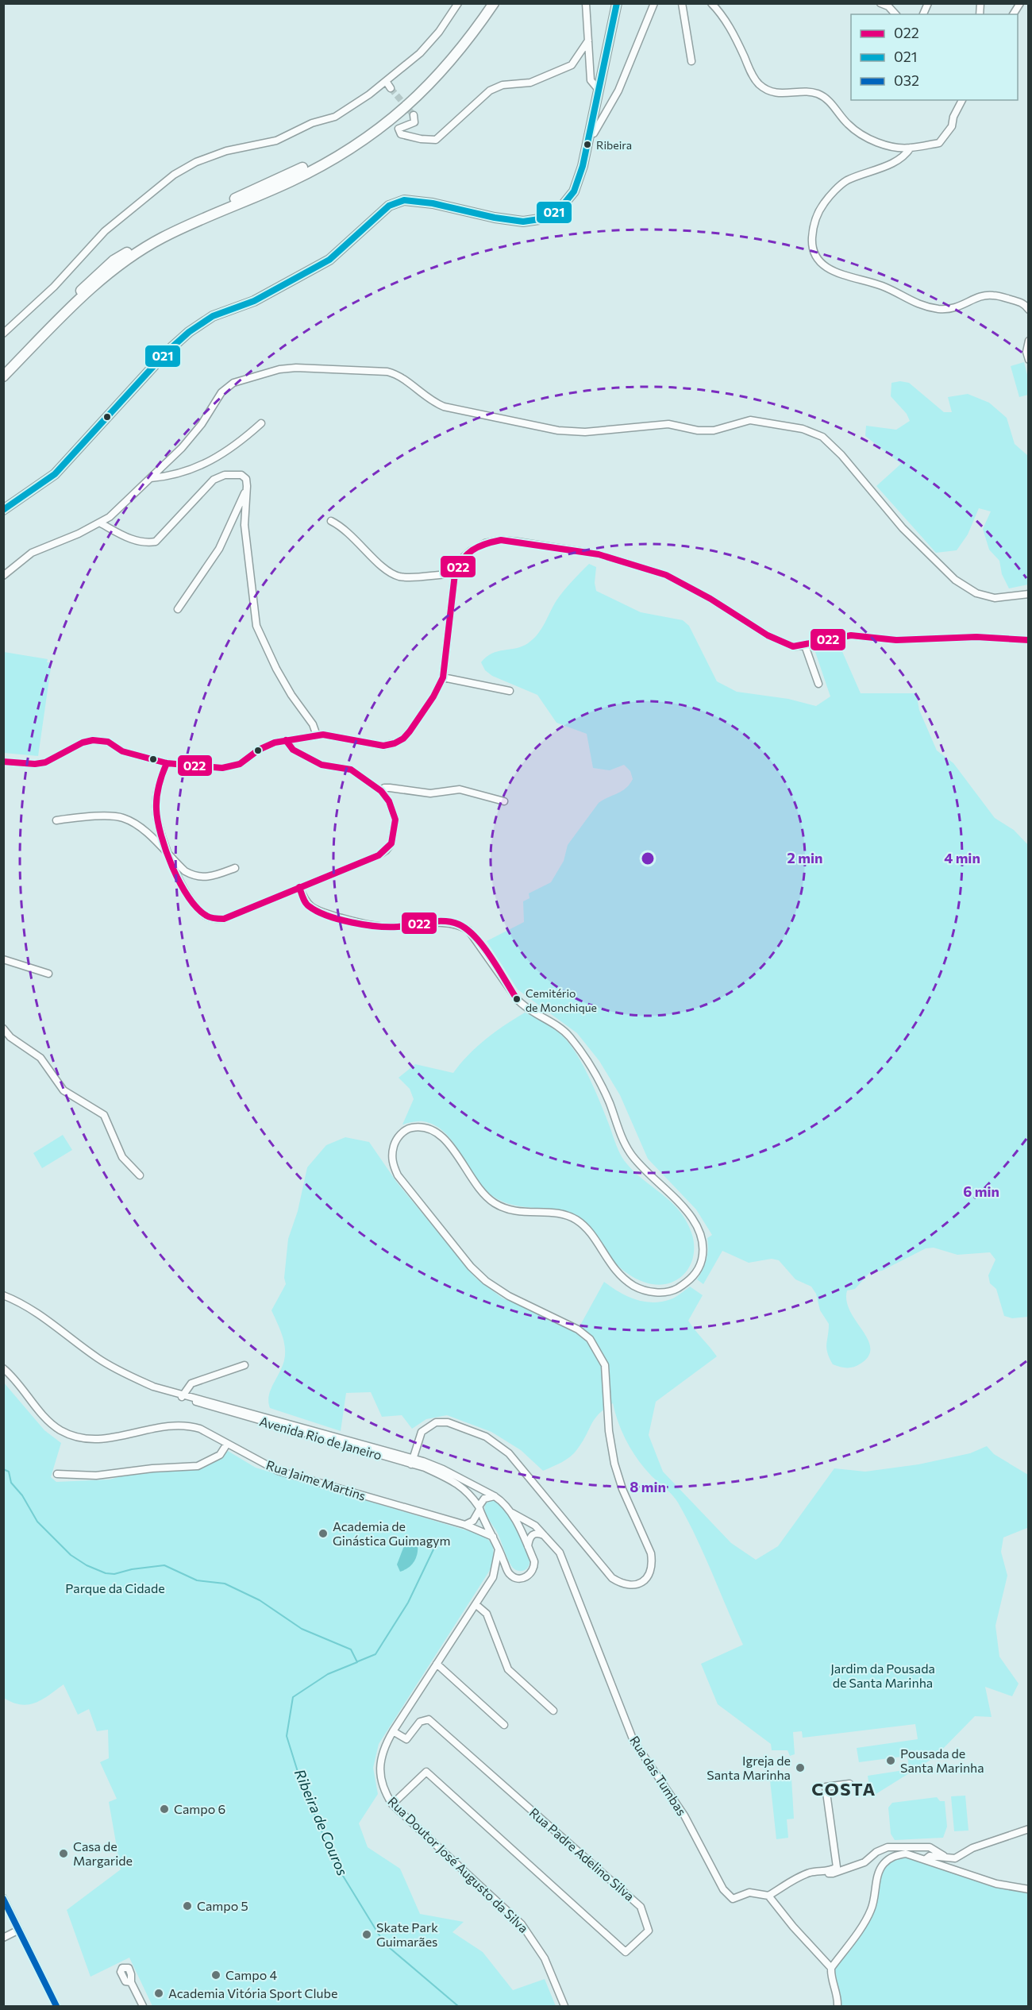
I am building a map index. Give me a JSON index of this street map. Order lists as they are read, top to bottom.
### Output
{
  "streets": {
    "street": [
      "Avenida Rio de Janeiro",
      "Rua Jaime Martins",
      "Rua das Tumbas",
      "Rua Padre Adelino Silva",
      "Rua Doutor José Augusto da Silva"
    ]
  },
  "crossings": [
    ["Avenida Rio de Janeiro", "Rua Jaime Martins"],
    ["Rua Padre Adelino Silva", "Rua Doutor José Augusto da Silva"]
  ],
  "districts": ["COSTA"],
  "water": ["Ribeira de Couros"],
  "parks": ["Parque da Cidade", "Jardim da Pousada de Santa Marinha"],
  "places": [
    "Ribeira",
    "Cemitério de Monchique",
    "Academia de Ginástica Guimagym",
    "Pousada de Santa Marinha",
    "Igreja de Santa Marinha",
    "Campo 6",
    "Casa de Margaride",
    "Campo 5",
    "Skate Park Guimarães",
    "Campo 4",
    "Academia Vitória Sport Clube"
  ],
  "lines": ["transit line 021", "transit line 022", "transit line 032"],
  "legend": ["022", "021", "032"],
  "rings": [
    "2 min",
    "4 min",
    "6 min",
    "8 min"
  ]
}
